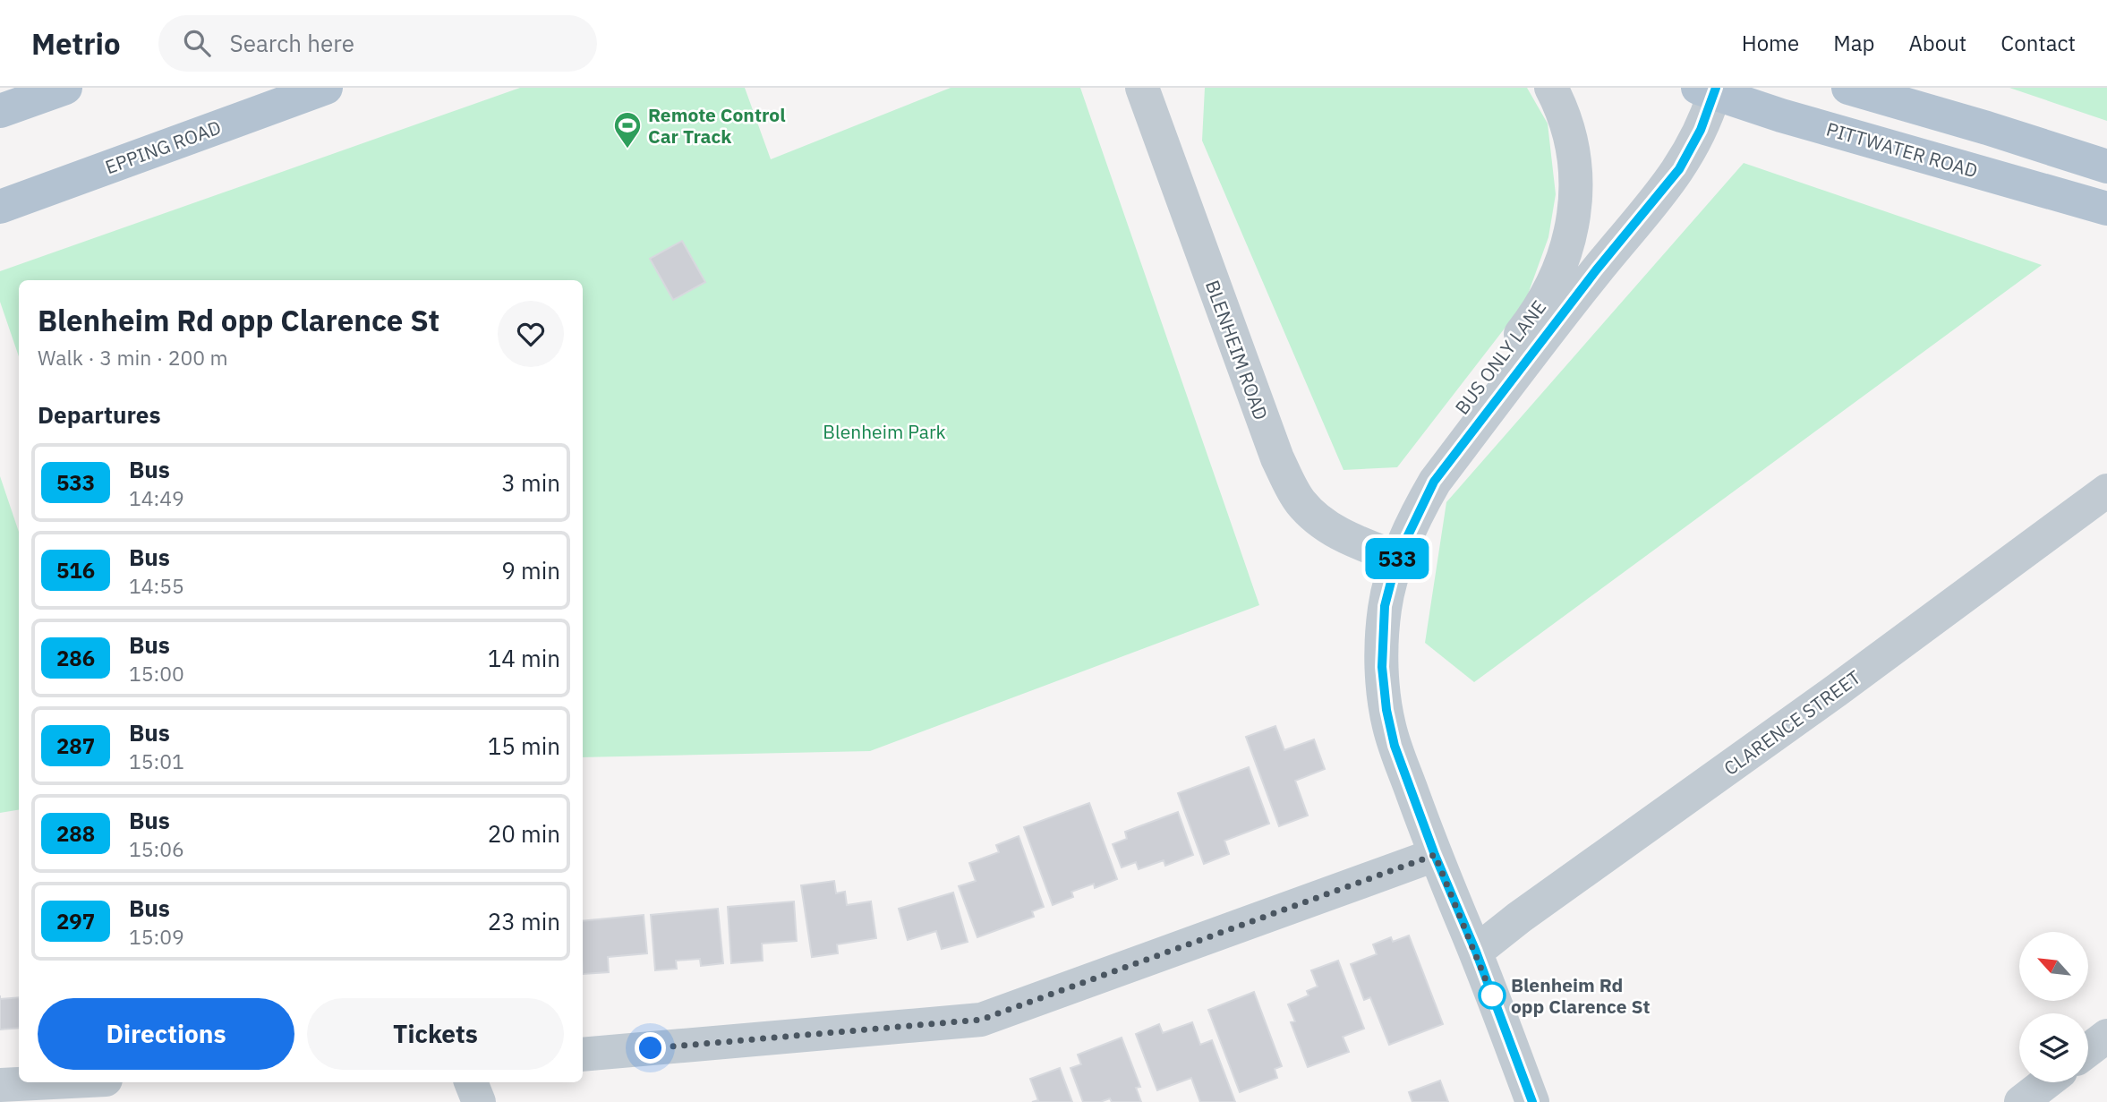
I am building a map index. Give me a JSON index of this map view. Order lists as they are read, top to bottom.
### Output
{
  "streets": {
    "main road": ["EPPING ROAD", "PITTWATER ROAD"],
    "street": ["BLENHEIM ROAD", "BUS ONLY LANE", "CLARENCE STREET"]
  },
  "parks": ["Blenheim Park"],
  "places": {
    "sports": ["Remote Control Car Track"],
    "other": ["Blenheim Rd opp Clarence St"]
  },
  "lines": ["bus line 533"],
  "north": "top left",
  "page": {
    "header": "Metrio",
    "search": "Search here",
    "nav": [
      "Home",
      "Map",
      "About",
      "Contact"
    ],
    "on_map": "533",
    "heading": [
      ["Blenheim Rd opp Clarence St", "Walk · 3 min · 200 m"],
      "Departures"
    ],
    "list": [
      {
        "mark": "533",
        "name": "Bus",
        "note": "14:49",
        "value": "3 min"
      },
      {
        "mark": "516",
        "name": "Bus",
        "note": "14:55",
        "value": "9 min"
      },
      {
        "mark": "286",
        "name": "Bus",
        "note": "15:00",
        "value": "14 min"
      },
      {
        "mark": "287",
        "name": "Bus",
        "note": "15:01",
        "value": "15 min"
      },
      {
        "mark": "288",
        "name": "Bus",
        "note": "15:06",
        "value": "20 min"
      },
      {
        "mark": "297",
        "name": "Bus",
        "note": "15:09",
        "value": "23 min"
      }
    ],
    "buttons": ["Directions", "Tickets"]
  }
}
